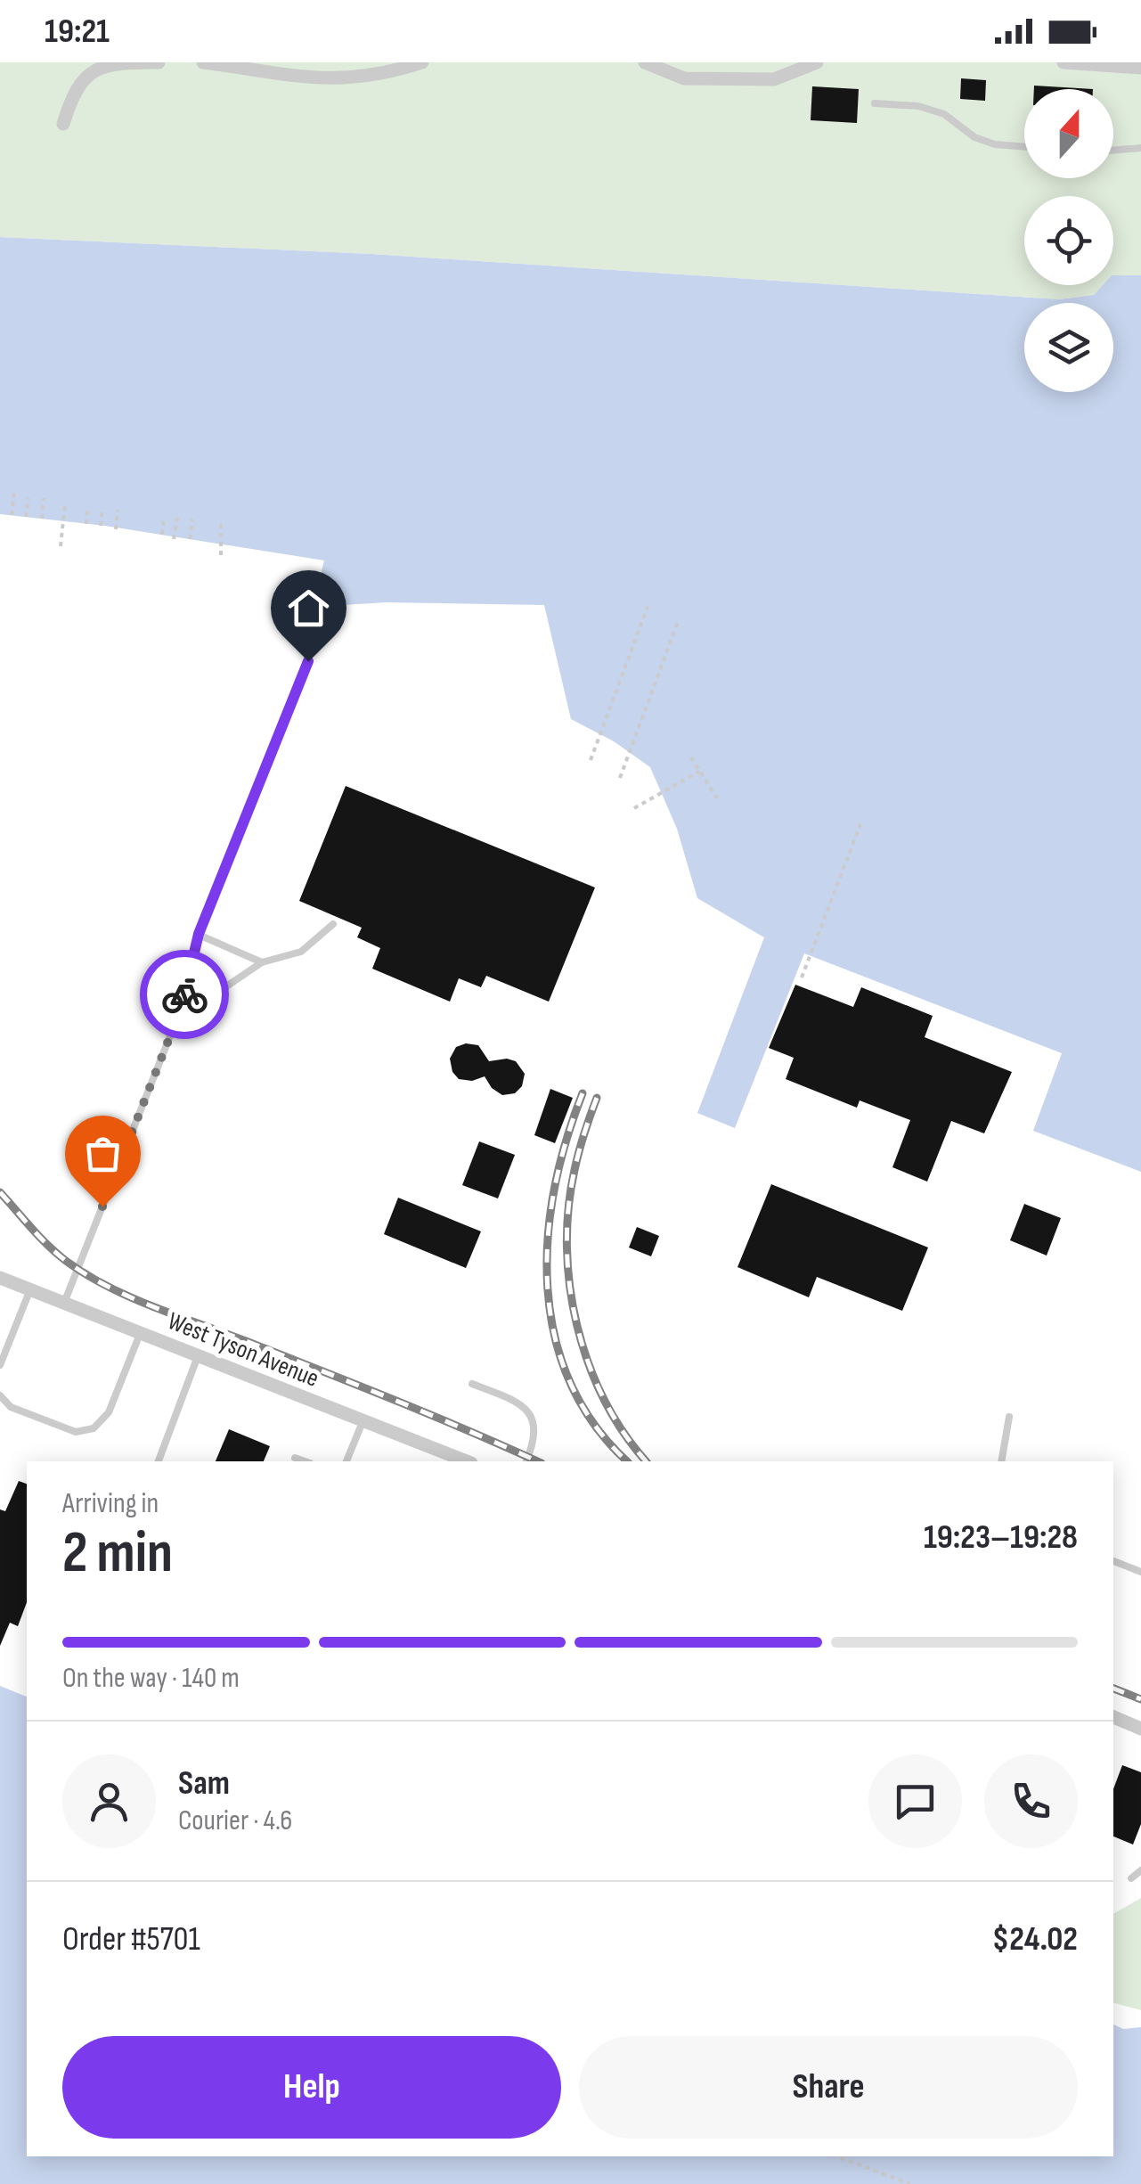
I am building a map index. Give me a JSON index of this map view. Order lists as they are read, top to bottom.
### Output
{
  "streets": {
    "street": ["West Tyson Avenue"]
  },
  "north": "top",
  "page": {
    "status": "19:21",
    "heading": ["2 min", "Arriving in", "19:23–19:28"],
    "panel": [
      "Sam",
      "Courier · 4.6",
      "Order #5701",
      "$24.02"
    ],
    "bar": "On the way · 140 m",
    "buttons": ["Help", "Share"]
  }
}
